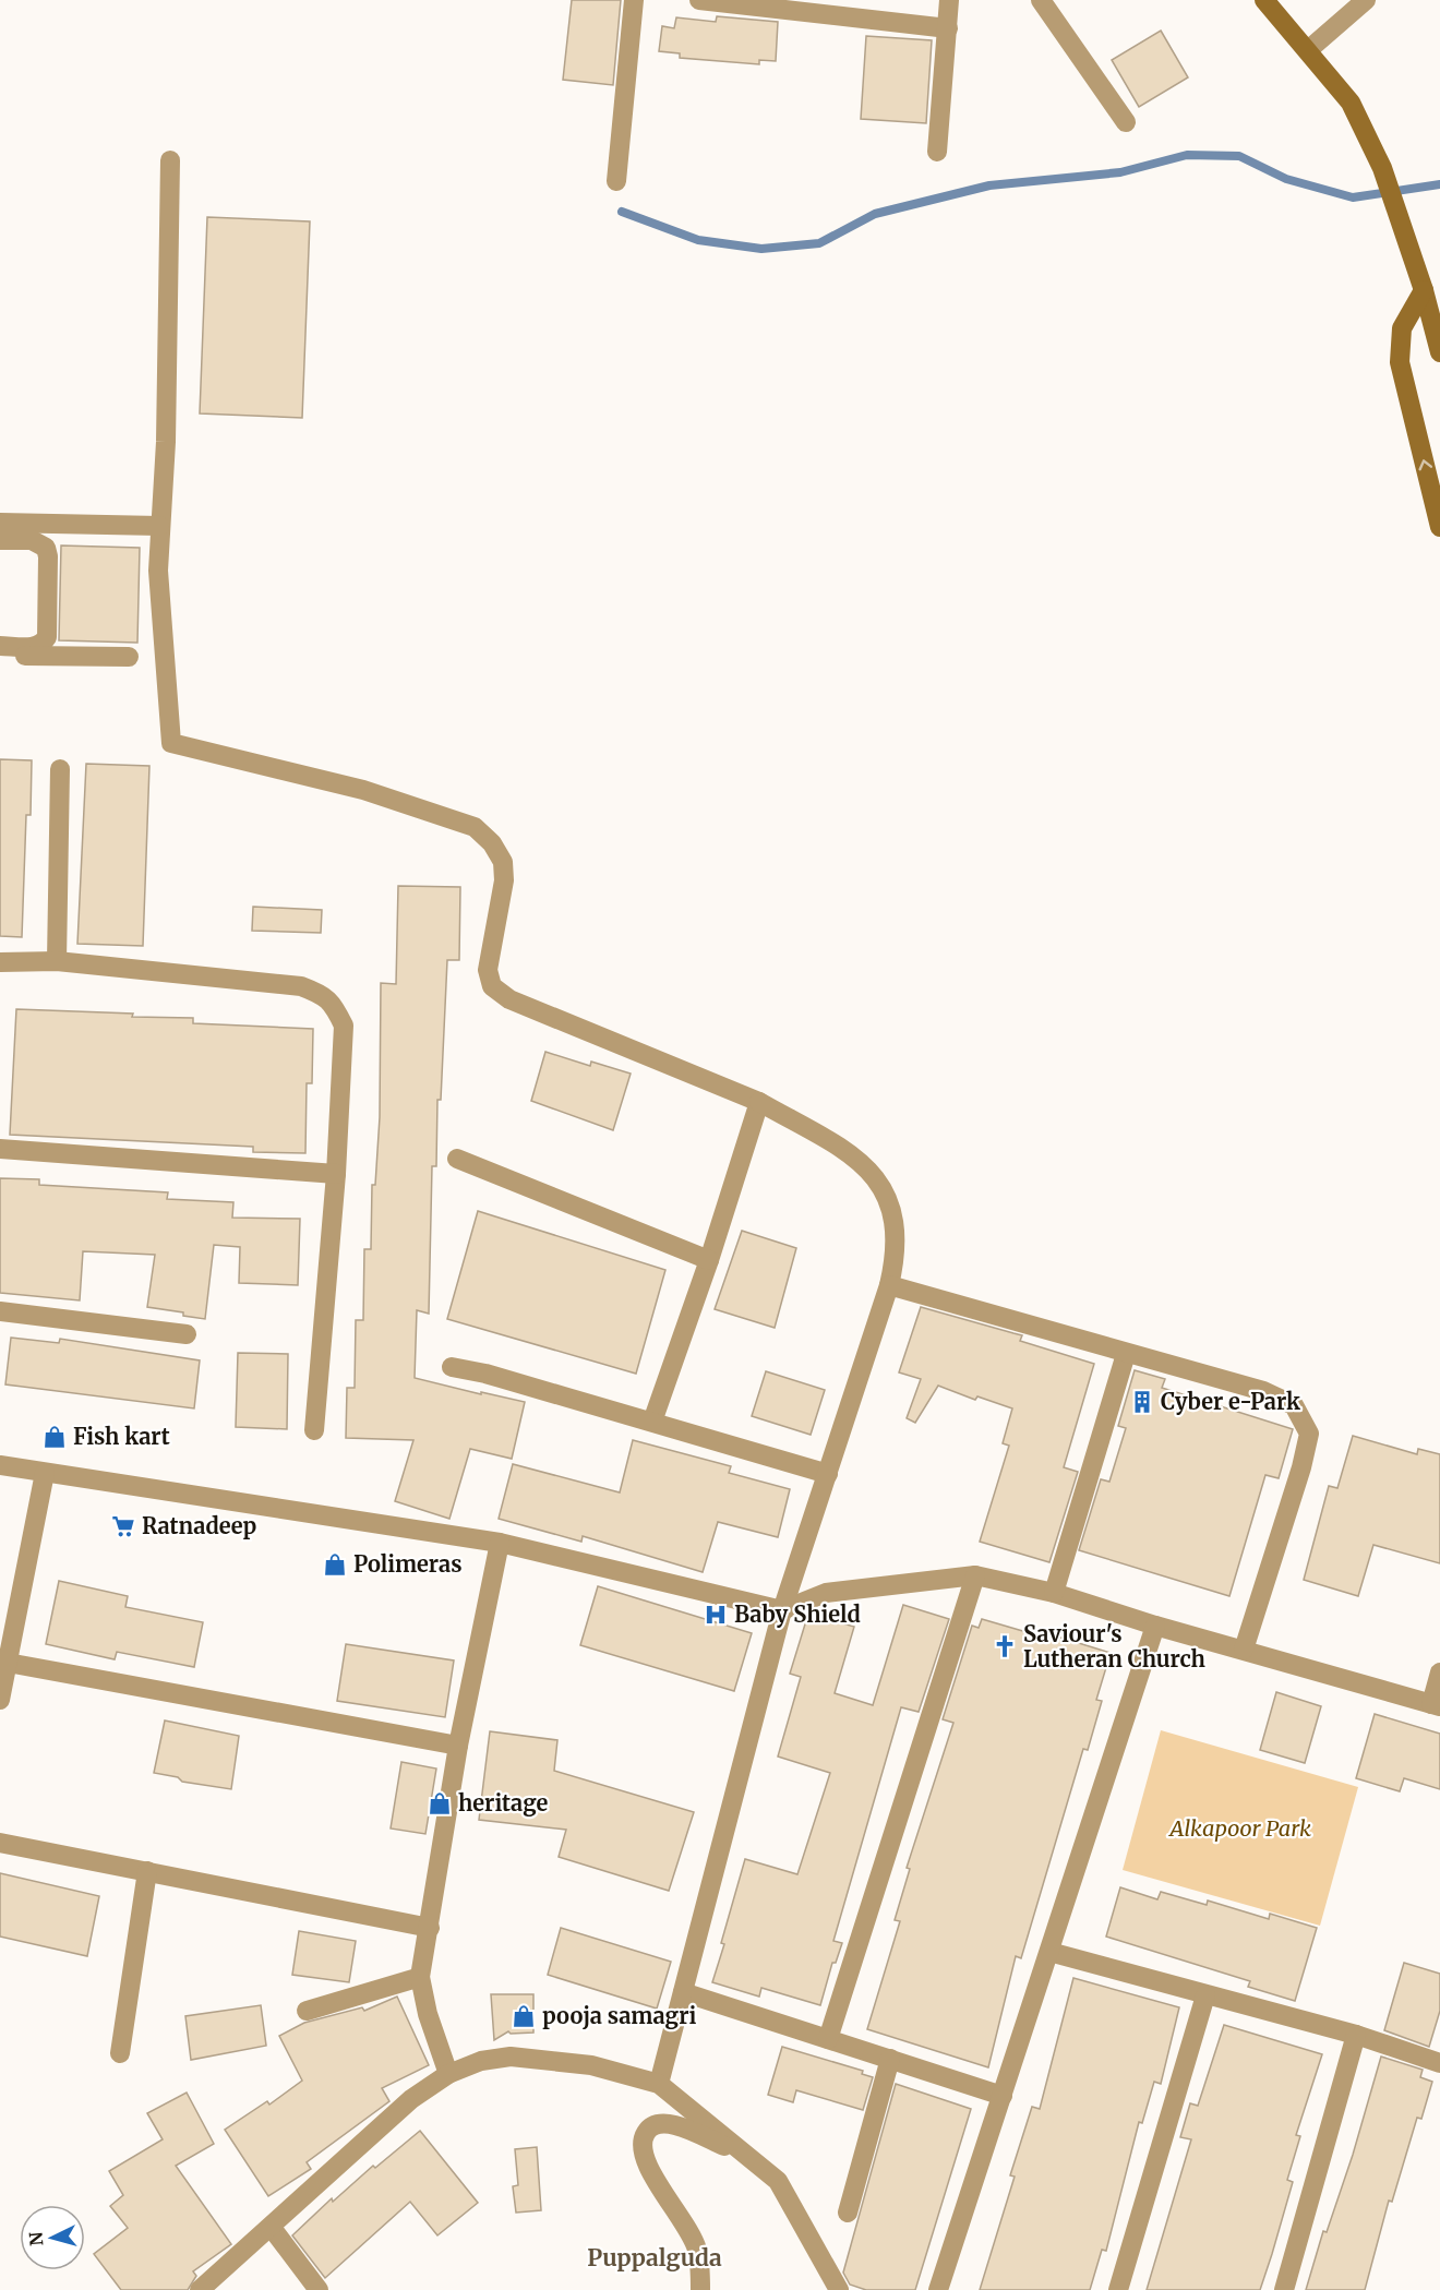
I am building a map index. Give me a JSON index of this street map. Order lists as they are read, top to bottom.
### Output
{
  "districts": ["Puppalguda"],
  "parks": ["Alkapoor Park"],
  "places": {
    "building": ["Cyber e-Park"],
    "shop": [
      "Fish kart",
      "Polimeras",
      "heritage",
      "pooja samagri"
    ],
    "supermarket": ["Ratnadeep"],
    "hospital": ["Baby Shield"],
    "church": ["Saviour's Lutheran Church"]
  },
  "north": "left"
}
